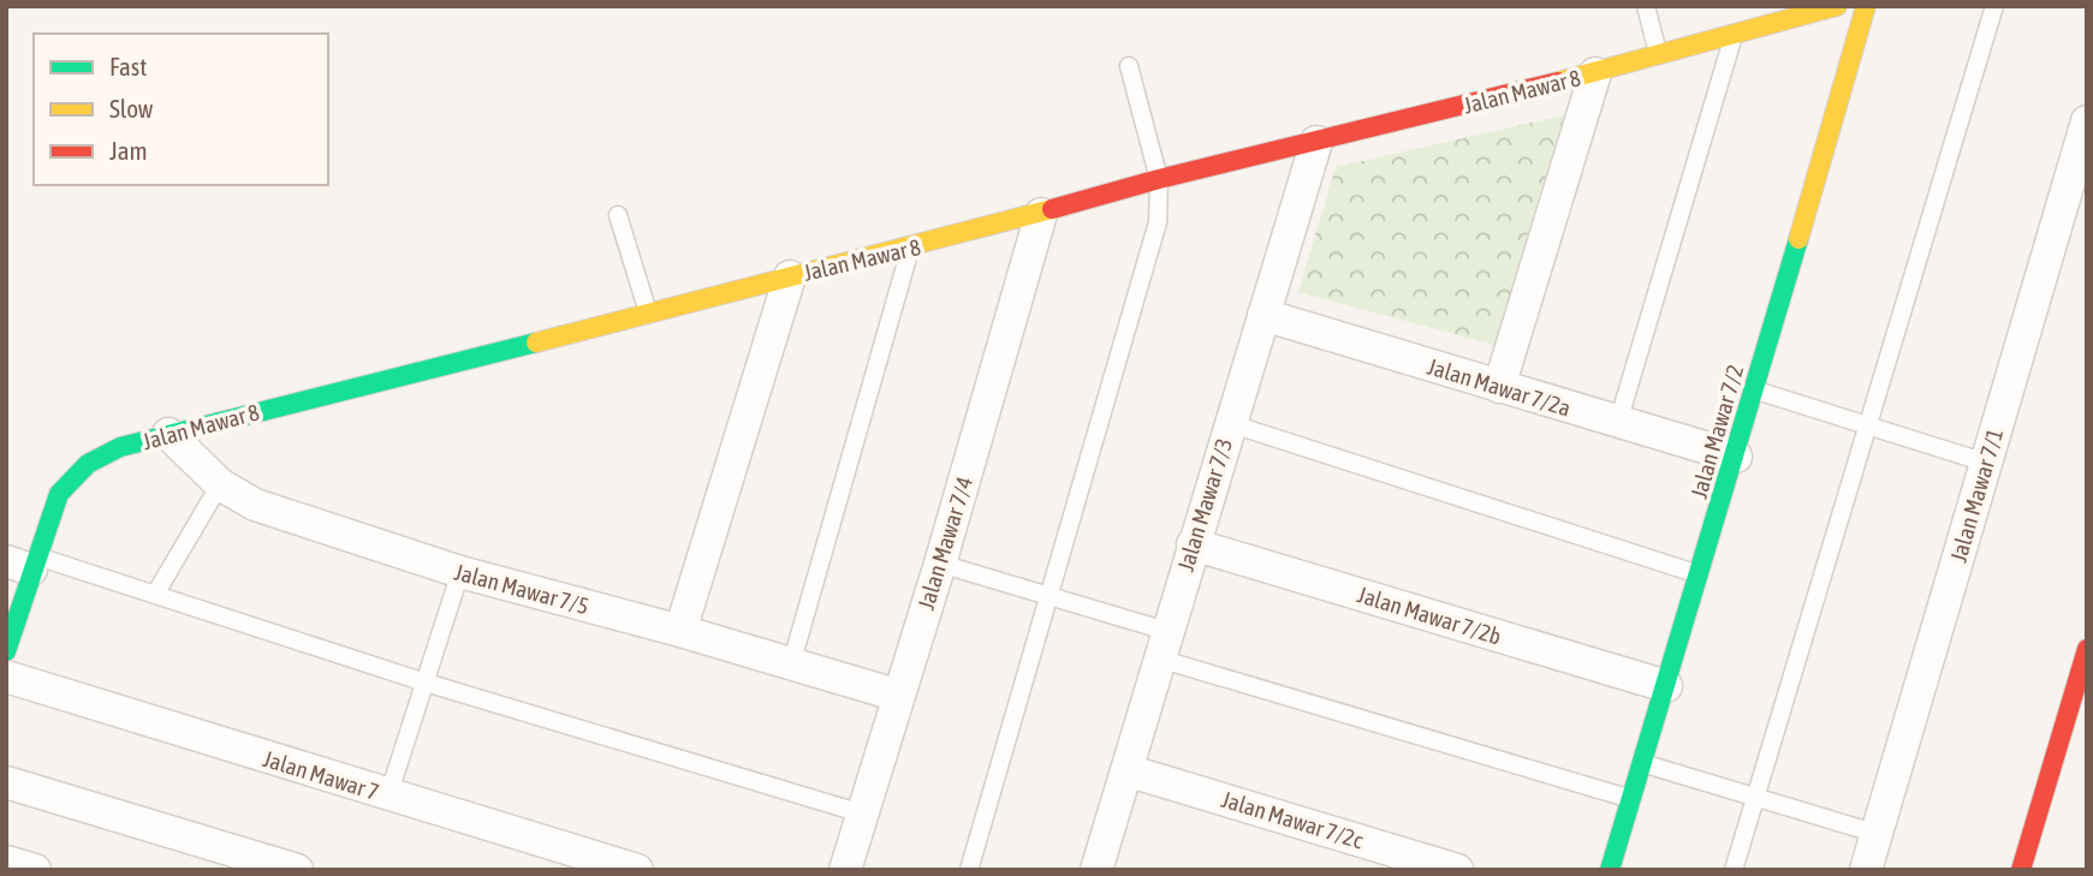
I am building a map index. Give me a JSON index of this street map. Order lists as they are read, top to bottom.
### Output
{
  "streets": {
    "street": [
      "Jalan Mawar 8",
      "Jalan Mawar 7/2a",
      "Jalan Mawar 7/2",
      "Jalan Mawar 7/1",
      "Jalan Mawar 7/3",
      "Jalan Mawar 7/4",
      "Jalan Mawar 7/5",
      "Jalan Mawar 7/2b",
      "Jalan Mawar 7",
      "Jalan Mawar 7/2c"
    ]
  },
  "crossings": [
    ["Jalan Mawar 8", "Jalan Mawar 7/3"],
    ["Jalan Mawar 8", "Jalan Mawar 7/4"],
    ["Jalan Mawar 8", "Jalan Mawar 7/5"],
    ["Jalan Mawar 7/2a", "Jalan Mawar 7/2"],
    ["Jalan Mawar 7/2a", "Jalan Mawar 7/3"],
    ["Jalan Mawar 7/2", "Jalan Mawar 7/2b"],
    ["Jalan Mawar 7/3", "Jalan Mawar 7/2b"],
    ["Jalan Mawar 7/3", "Jalan Mawar 7/2c"],
    ["Jalan Mawar 7/4", "Jalan Mawar 7/5"]
  ],
  "legend": ["Fast", "Slow", "Jam"]
}
